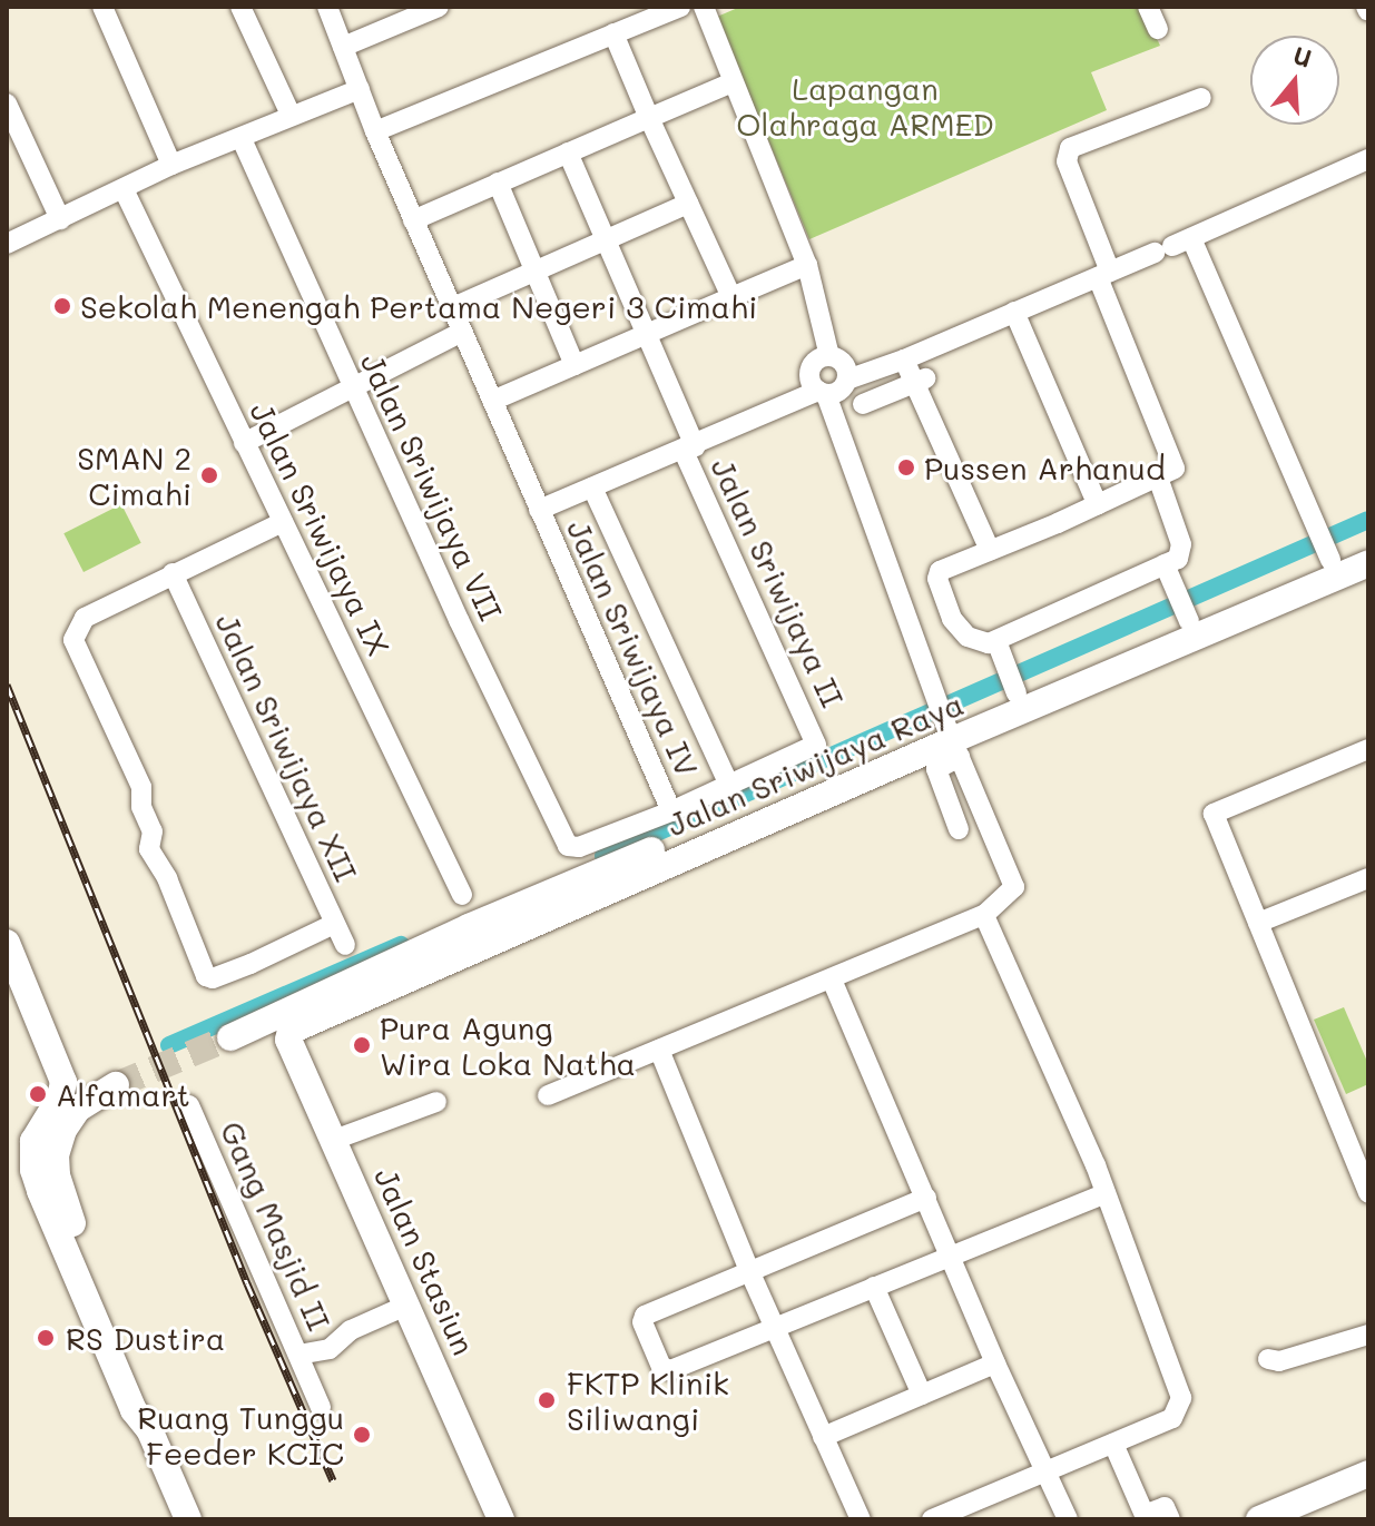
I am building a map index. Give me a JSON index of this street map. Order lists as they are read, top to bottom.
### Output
{
  "streets": {
    "main road": ["Jalan Sriwijaya Raya", "Jalan Stasiun"],
    "street": [
      "Jalan Sriwijaya VII",
      "Jalan Sriwijaya IX",
      "Jalan Sriwijaya II",
      "Jalan Sriwijaya IV",
      "Jalan Sriwijaya XII",
      "Gang Masjid II"
    ]
  },
  "crossings": [
    ["Jalan Sriwijaya VII", "Jalan Sriwijaya IV"],
    ["Jalan Sriwijaya Raya", "Jalan Stasiun"],
    ["Gang Masjid II", "Jalan Stasiun"]
  ],
  "parks": ["Lapangan Olahraga ARMED"],
  "places": [
    "Sekolah Menengah Pertama Negeri 3 Cimahi",
    "Pussen Arhanud",
    "SMAN 2 Cimahi",
    "Pura Agung Wira Loka Natha",
    "Alfamart",
    "RS Dustira",
    "FKTP Klinik Siliwangi",
    "Ruang Tunggu Feeder KCIC"
  ],
  "north": "top"
}
